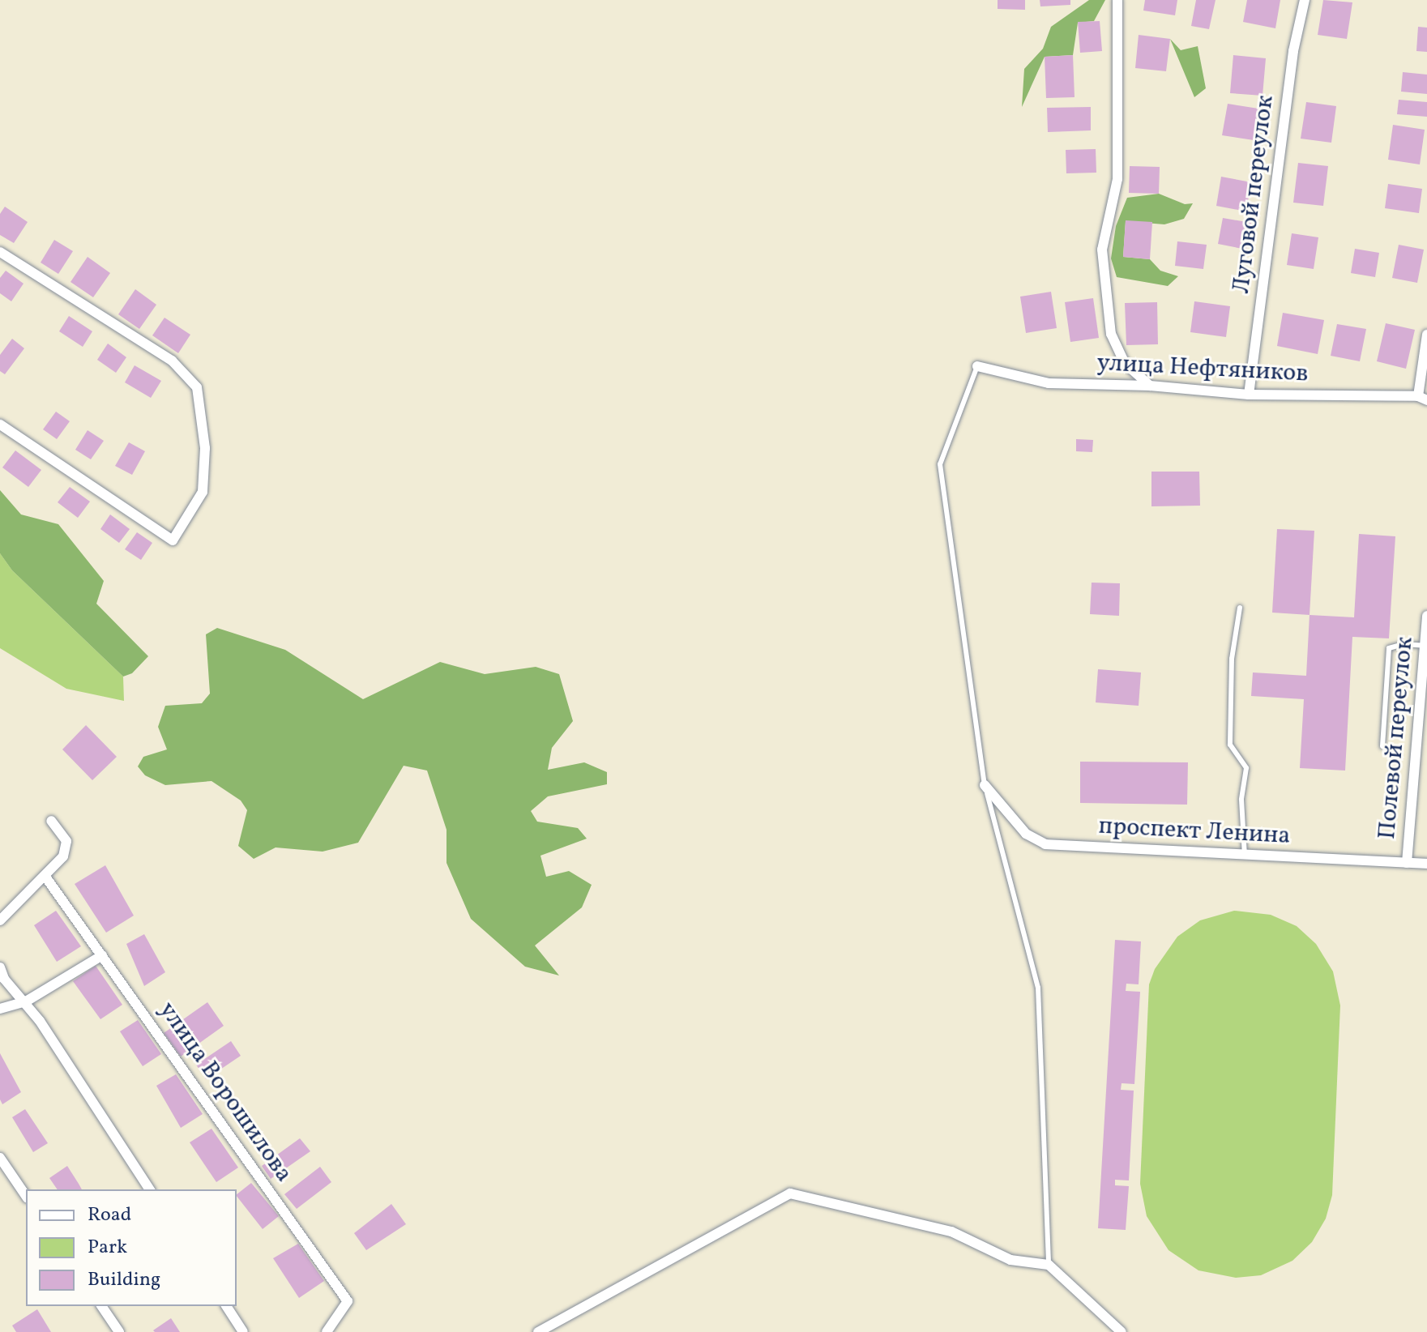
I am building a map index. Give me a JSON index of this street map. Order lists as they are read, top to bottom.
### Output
{
  "streets": {
    "street": [
      "Луговой переулок",
      "улица Нефтяников",
      "Полевой переулок",
      "проспект Ленина",
      "улица Ворошилова"
    ]
  },
  "crossings": [
    ["Луговой переулок", "улица Нефтяников"],
    ["Полевой переулок", "проспект Ленина"]
  ],
  "legend": ["Road", "Park", "Building"]
}
